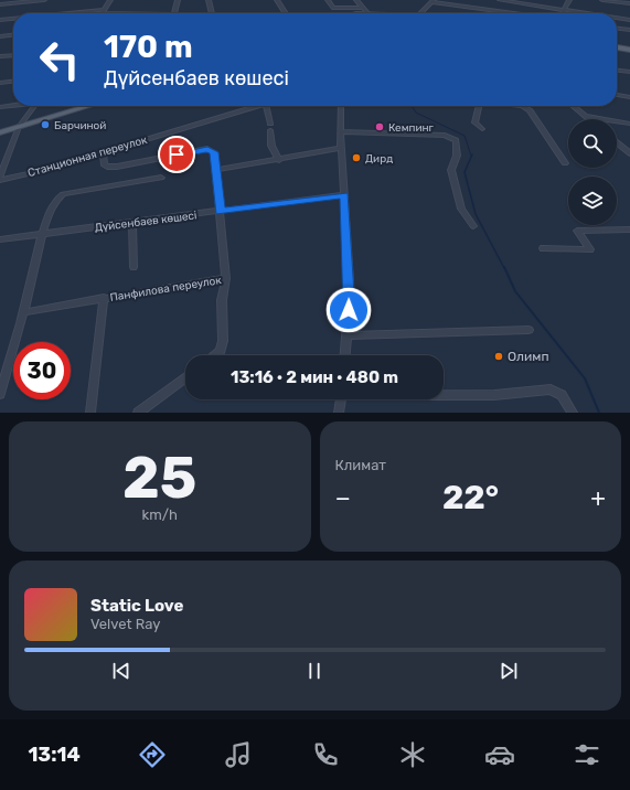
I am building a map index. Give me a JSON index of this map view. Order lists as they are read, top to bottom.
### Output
{
  "streets": {
    "street": ["Станционная переулок", "Дүйсенбаев көшесі", "Панфилова переулок"]
  },
  "places": [
    "Барчиной",
    "Кемпинг",
    "Дирд",
    "Олимп"
  ],
  "page": {
    "turn": ["170 m", "Дүйсенбаев көшесі"],
    "limit": "30",
    "trip": "13:16 · 2 мин · 480 m",
    "tile": [
      ["25", "km/h"],
      "Климат"
    ],
    "heat": ["−", "22°", "+"],
    "song": ["Static Love", "Velvet Ray"],
    "tabs": "13:14"
  }
}
